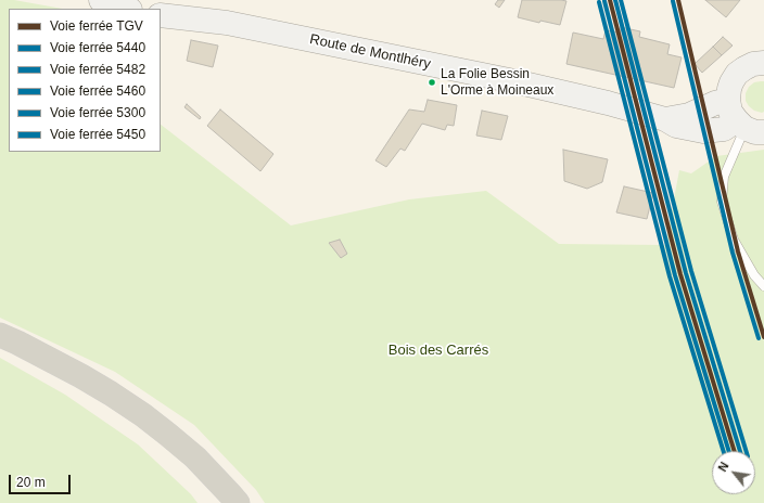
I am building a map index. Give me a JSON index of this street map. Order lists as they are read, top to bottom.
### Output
{
  "streets": {
    "main road": ["Route de Montlhéry"]
  },
  "parks": ["Bois des Carrés"],
  "places": ["La Folie Bessin L'Orme à Moineaux"],
  "lines": [
    "rail line TGV",
    "rail line 5482",
    "rail line 5300",
    "rail line 5440",
    "rail line 5450",
    "rail line 5460"
  ],
  "legend": [
    "Voie ferrée TGV",
    "Voie ferrée 5440",
    "Voie ferrée 5482",
    "Voie ferrée 5460",
    "Voie ferrée 5300",
    "Voie ferrée 5450"
  ],
  "scale_bar": "20 m",
  "north": "top left"
}
